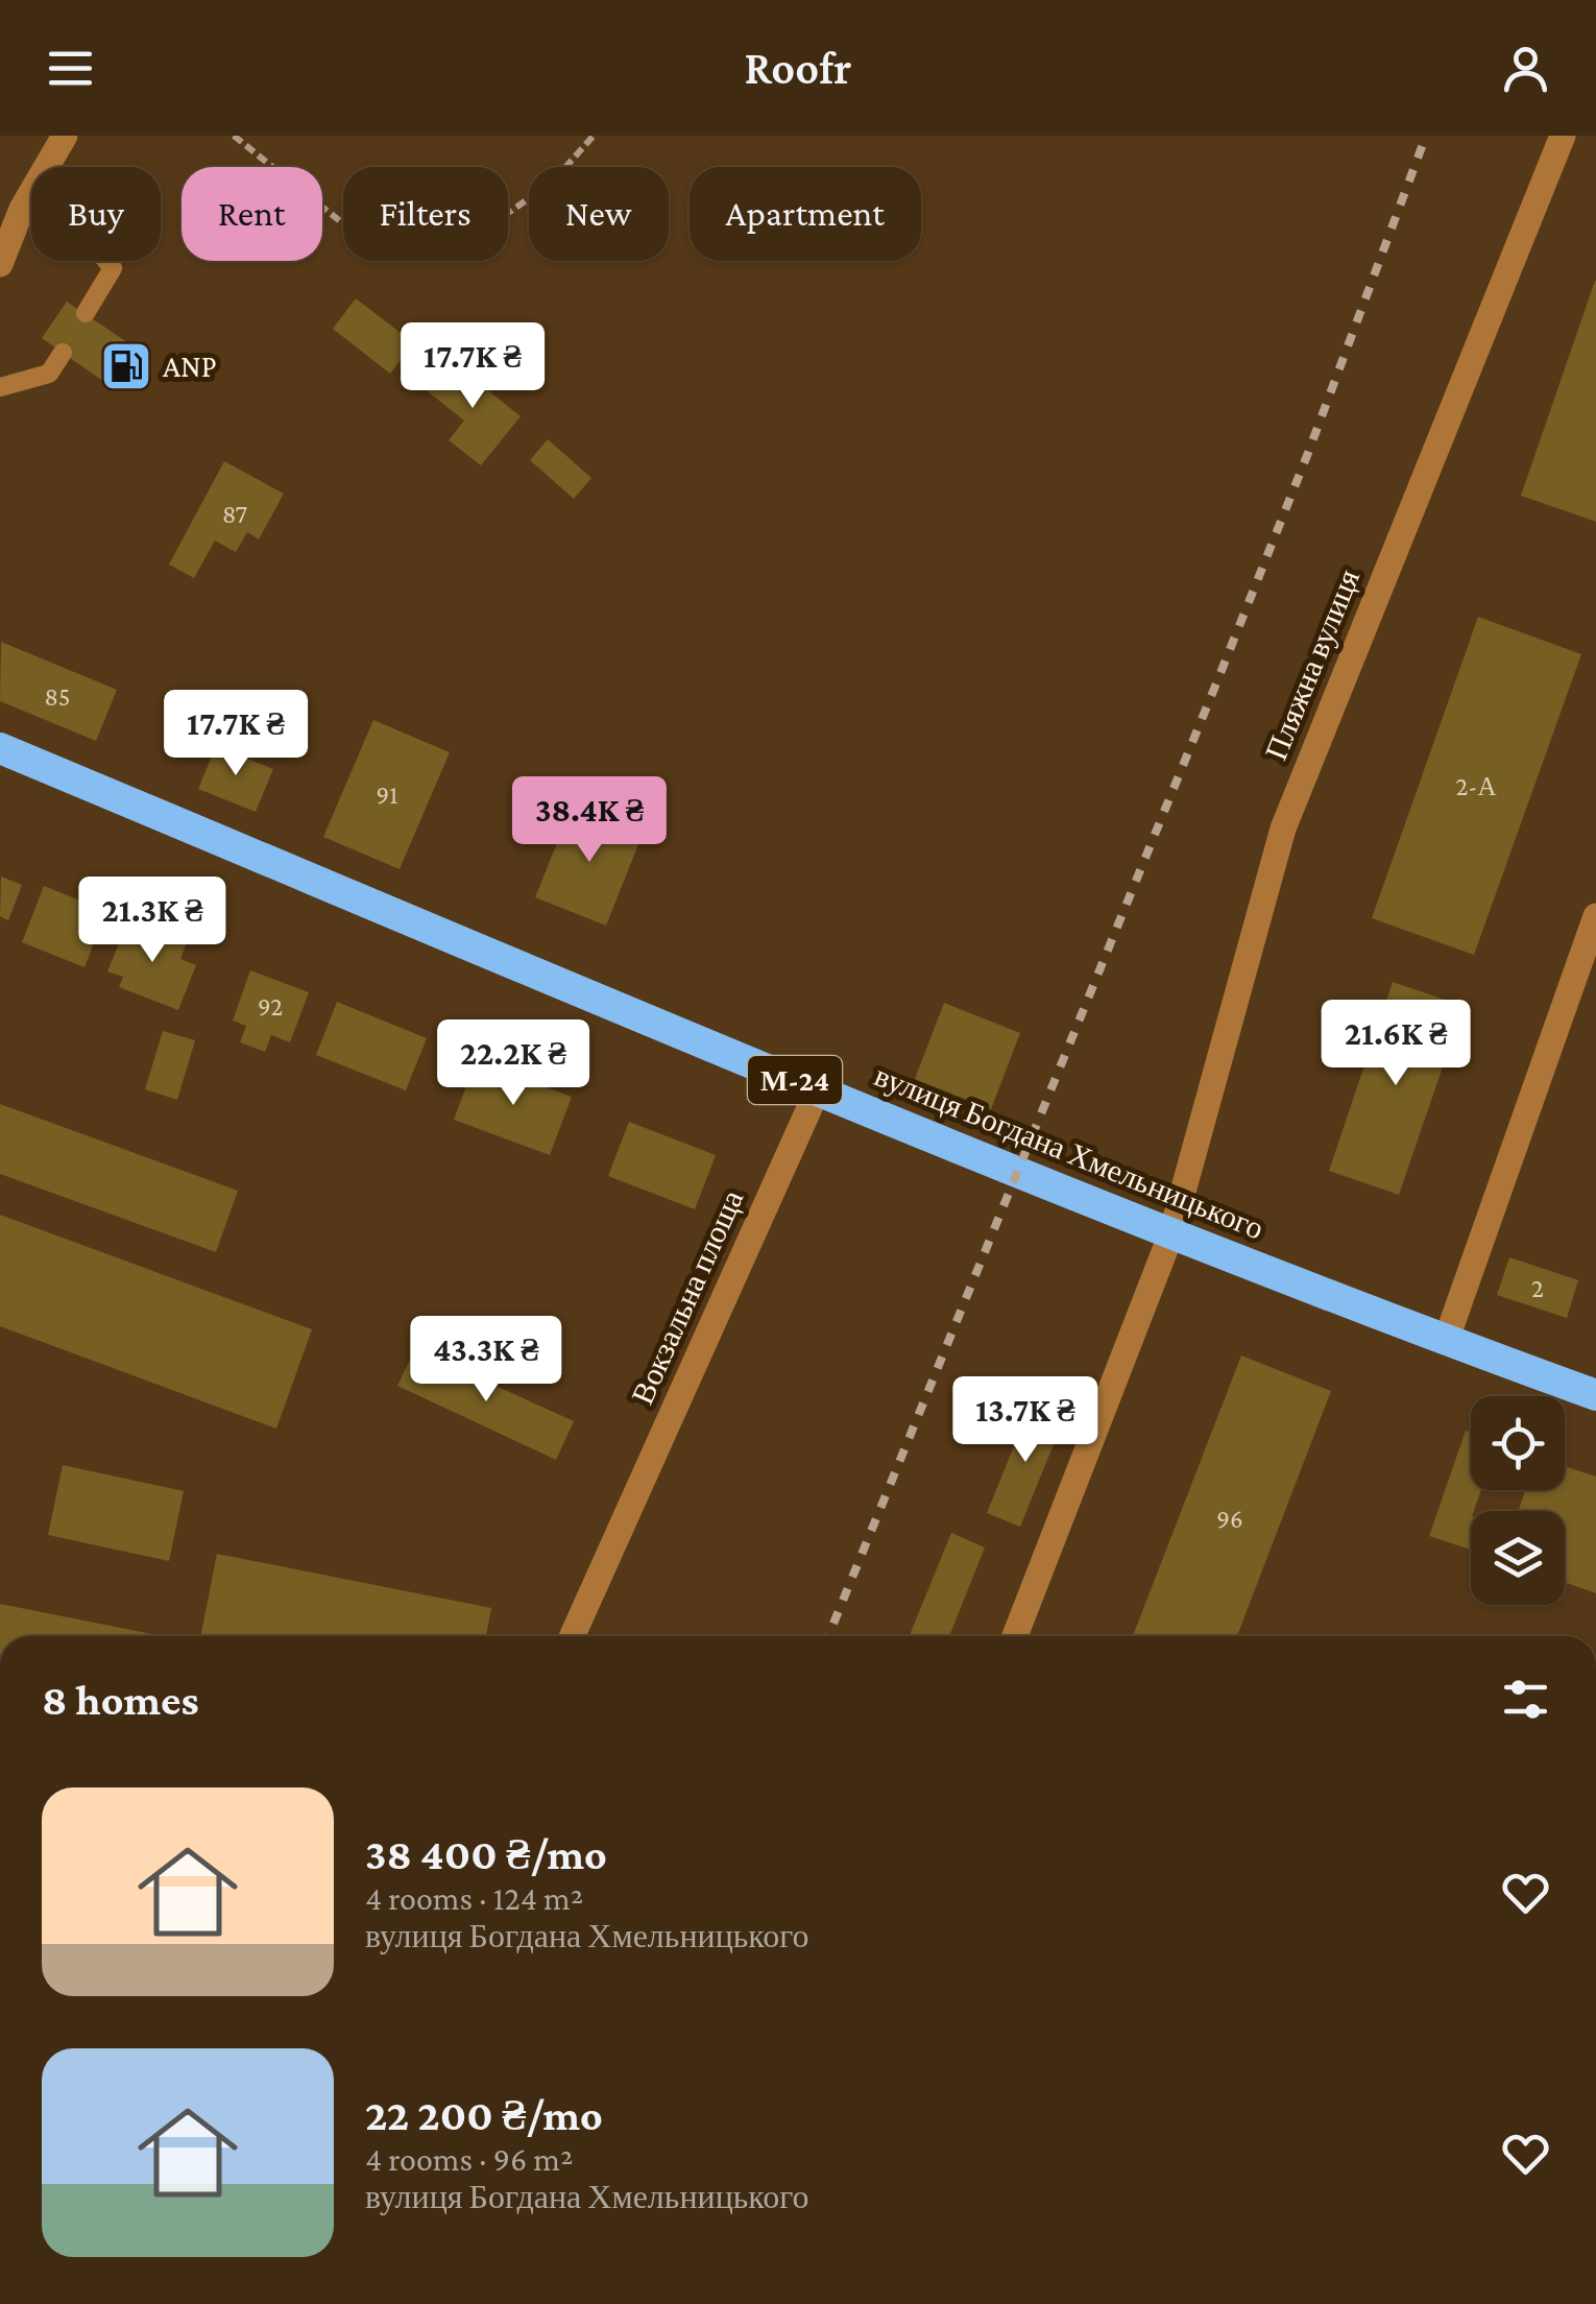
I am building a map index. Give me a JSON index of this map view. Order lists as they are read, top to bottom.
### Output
{
  "streets": {
    "highway": ["М-24", "вулиця Богдана Хмельницького"],
    "street": ["Пляжна вулиця", "Вокзальна площа"]
  },
  "crossings": [
    ["Пляжна вулиця", "вулиця Богдана Хмельницького"],
    ["вулиця Богдана Хмельницького", "Вокзальна площа"]
  ],
  "places": {
    "fuel station": ["ANP"]
  },
  "house_numbers": [
    "87",
    "85",
    "2-А",
    "91",
    "92",
    "2",
    "96"
  ],
  "page": {
    "header": "Roofr",
    "chip": [
      "Buy",
      "Rent",
      "Filters",
      "New",
      "Apartment"
    ],
    "price": [
      "17.7K ₴",
      "17.7K ₴",
      "38.4K ₴",
      "21.3K ₴",
      "21.6K ₴",
      "22.2K ₴",
      "43.3K ₴",
      "13.7K ₴"
    ],
    "heading": "8 homes",
    "list": [
      {
        "name": "38 400 ₴/mo",
        "note": "4 rooms · 124 m² · вулиця Богдана Хмельницького"
      },
      {
        "name": "22 200 ₴/mo",
        "note": "4 rooms · 96 m² · вулиця Богдана Хмельницького"
      }
    ]
  }
}
